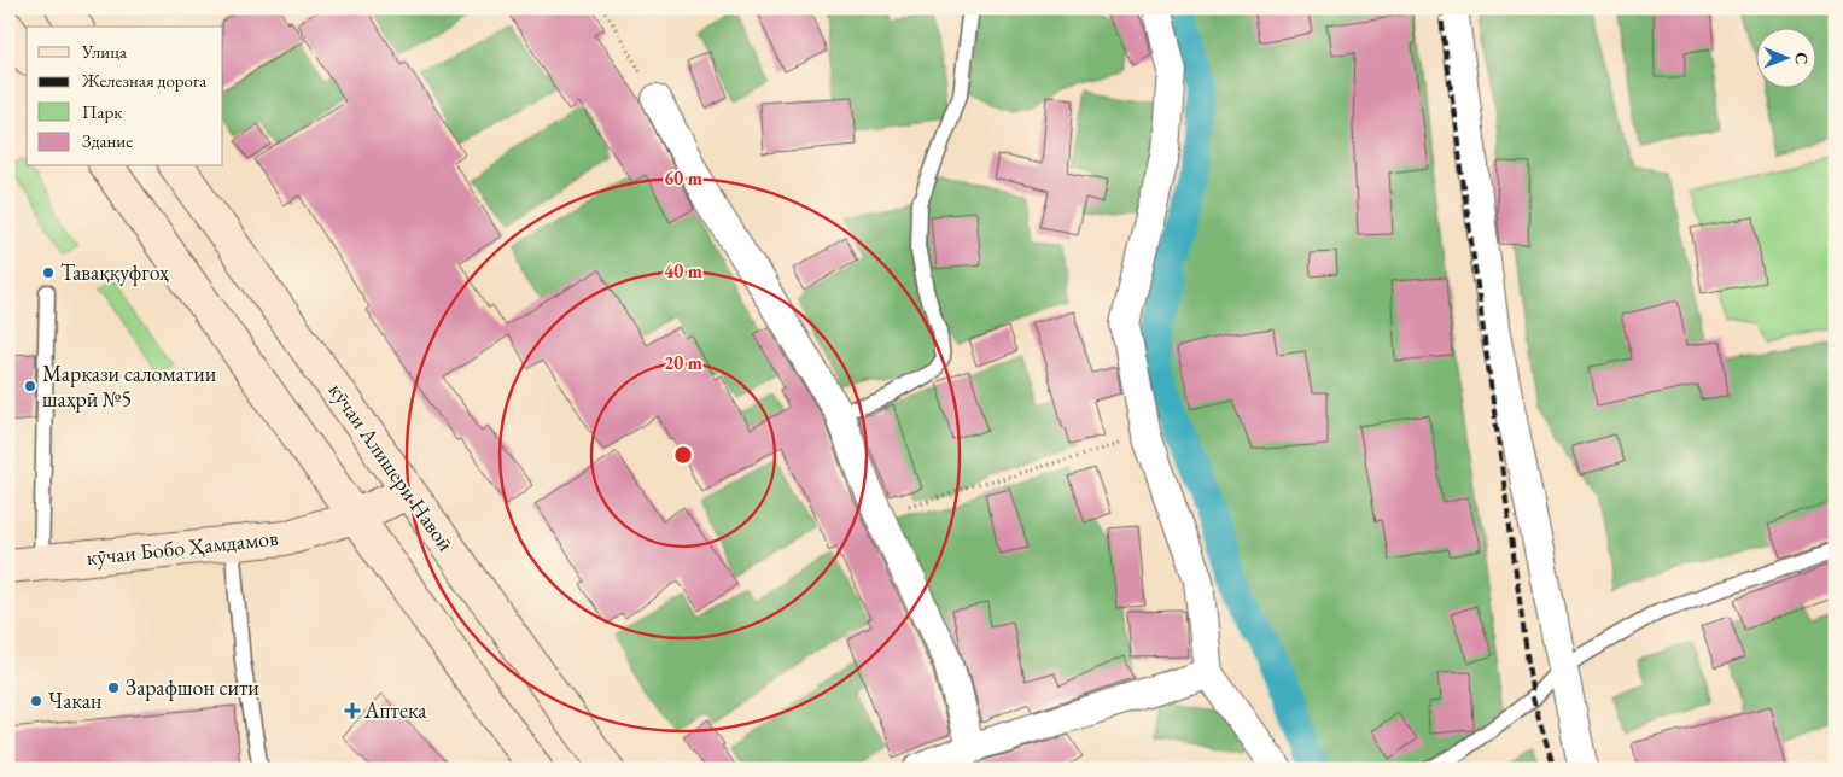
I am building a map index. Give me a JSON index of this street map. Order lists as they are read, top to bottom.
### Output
{
  "streets": {
    "street": ["кӯчаи Алишери Навоӣ", "кӯчаи Бобо Ҳамдамов"]
  },
  "crossings": [
    ["кӯчаи Алишери Навоӣ", "кӯчаи Бобо Ҳамдамов"]
  ],
  "places": {
    "other": [
      "Таваққуфгоҳ",
      "Маркази саломатии шаҳрӣ №5",
      "Зарафшон сити",
      "Чакан"
    ],
    "health": ["Аптека"]
  },
  "legend": [
    "Улица",
    "Железная дорога",
    "Парк",
    "Здание"
  ],
  "north": "right",
  "rings": ["60 m", "40 m", "20 m"]
}
